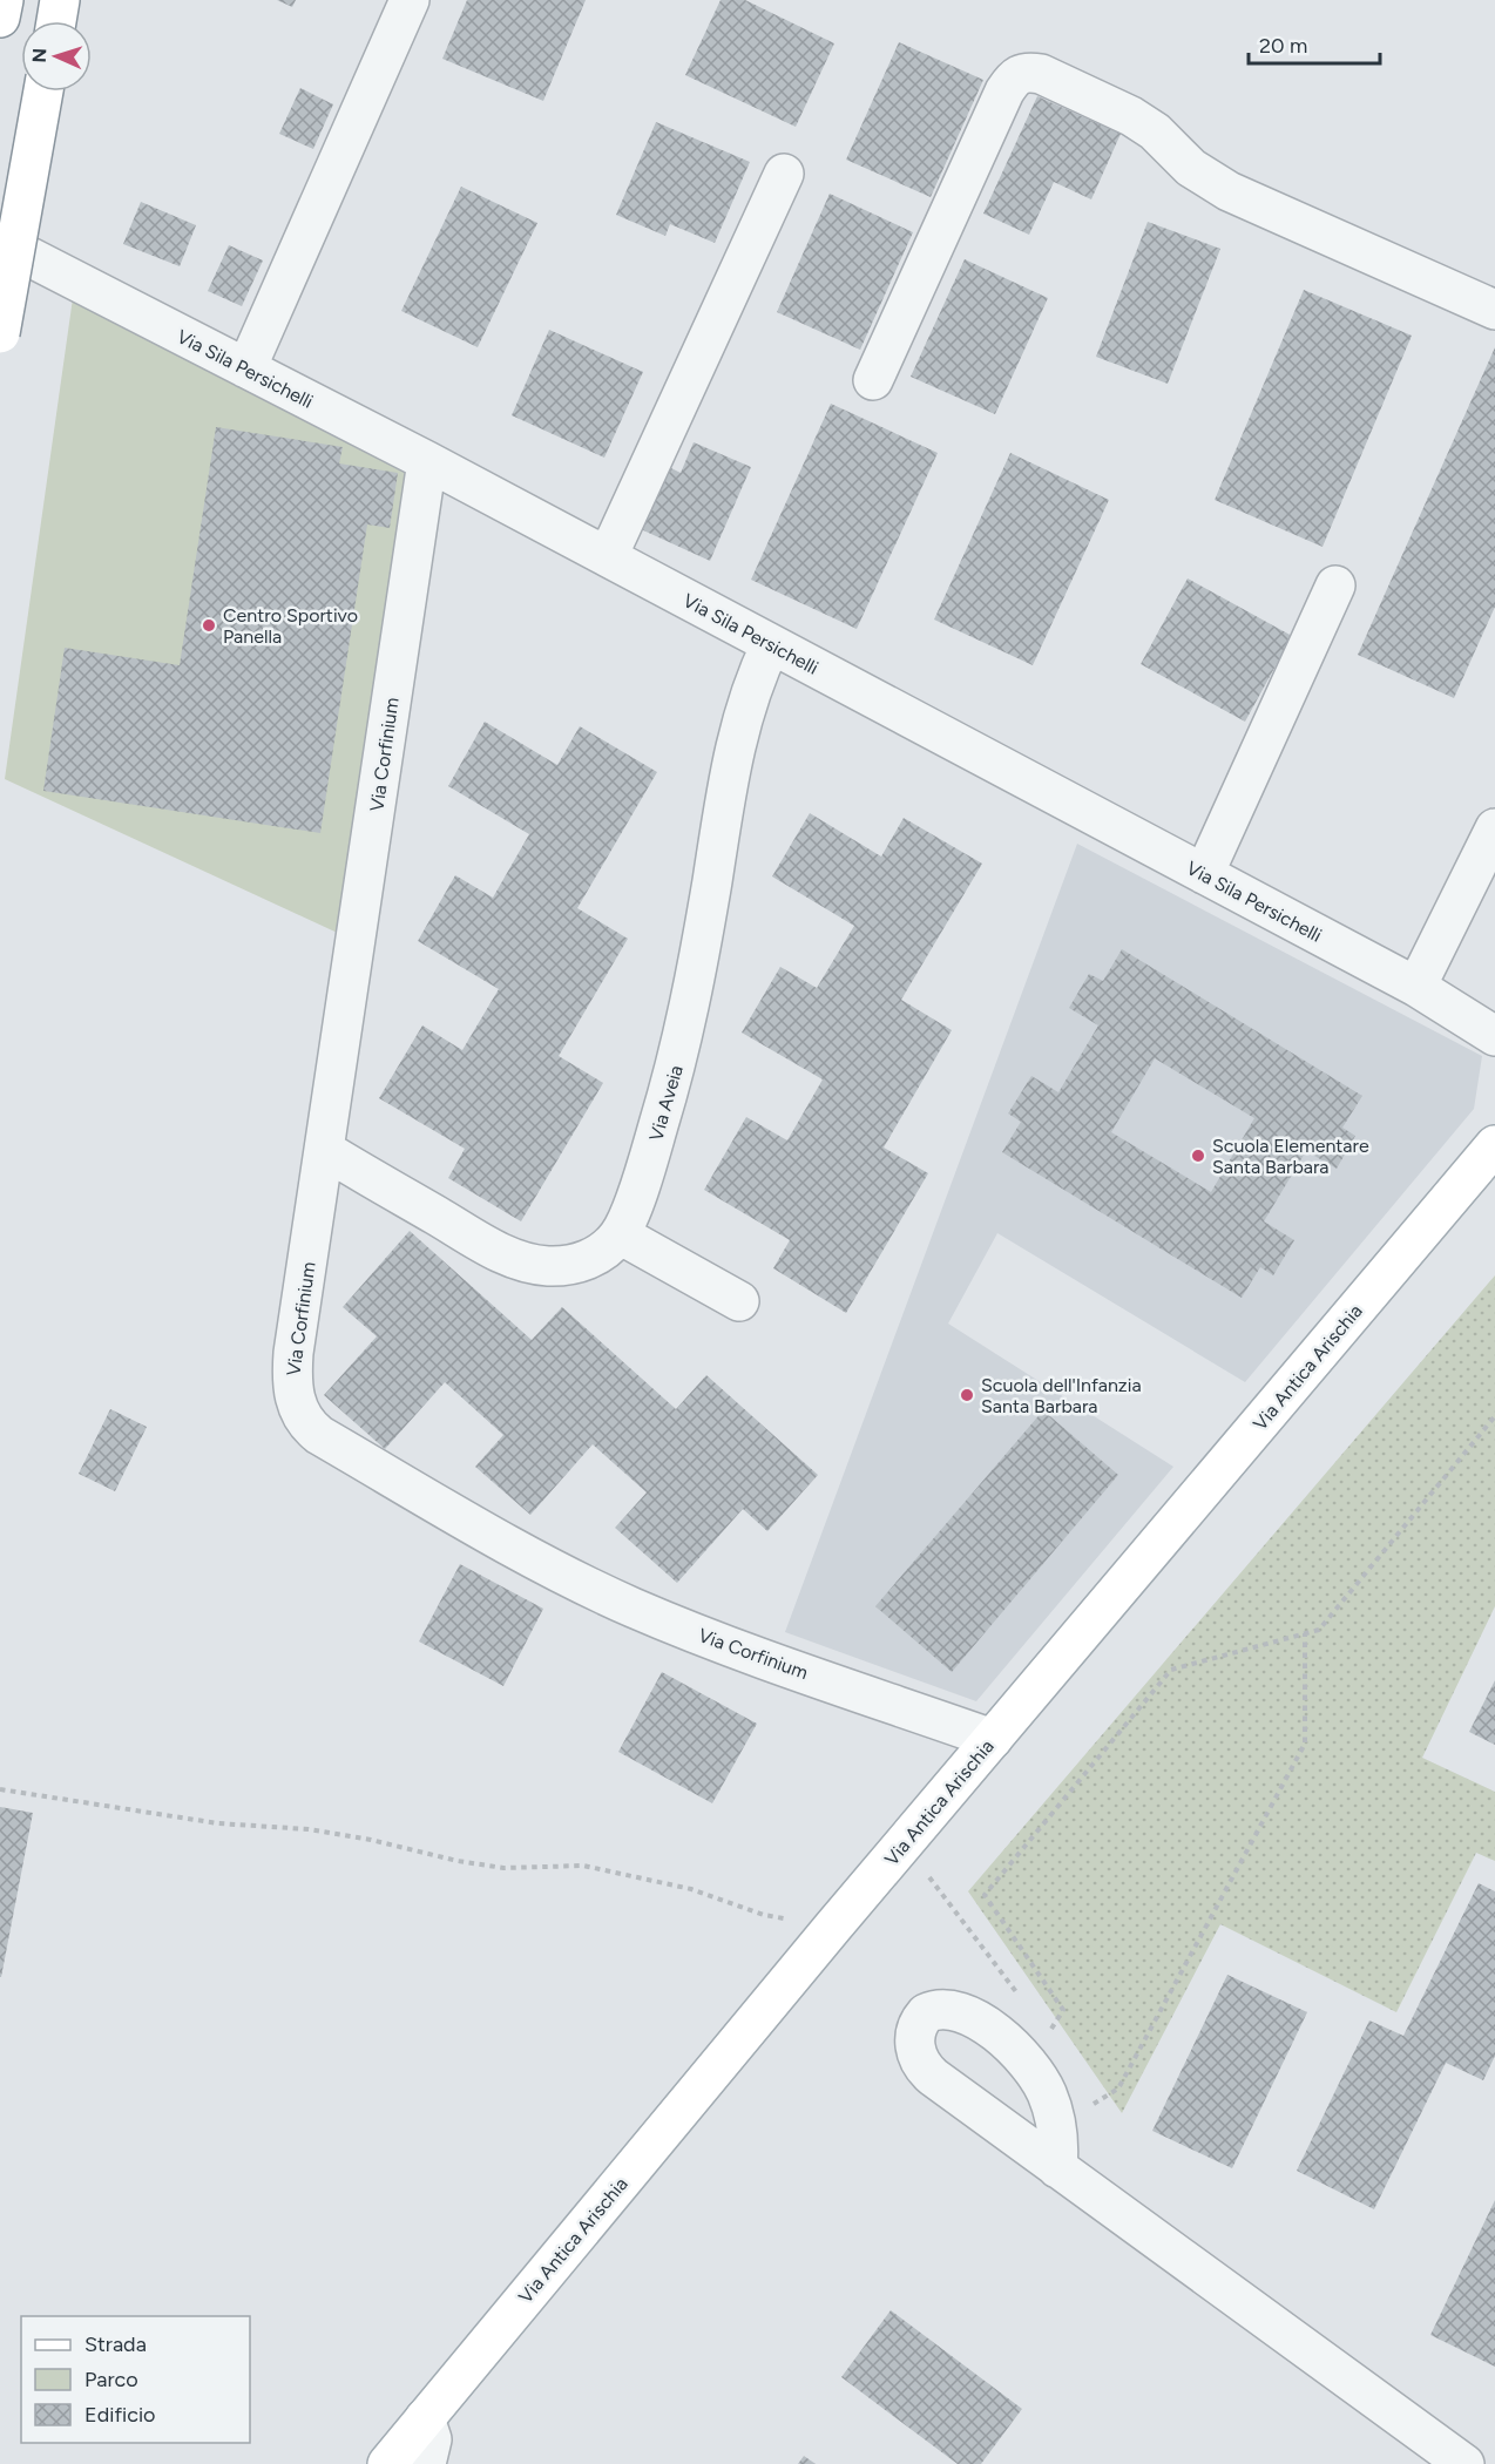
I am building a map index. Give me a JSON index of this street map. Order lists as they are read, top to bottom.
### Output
{
  "streets": {
    "main road": ["Via Antica Arischia"],
    "street": ["Via Sila Persichelli", "Via Corfinium", "Via Aveia"]
  },
  "crossings": [
    ["Via Sila Persichelli", "Via Corfinium"],
    ["Via Sila Persichelli", "Via Aveia"],
    ["Via Corfinium", "Via Aveia"],
    ["Via Corfinium", "Via Antica Arischia"]
  ],
  "places": ["Centro Sportivo Panella", "Scuola Elementare Santa Barbara", "Scuola dell'Infanzia Santa Barbara"],
  "legend": ["Strada", "Parco", "Edificio"],
  "scale_bar": "20 m",
  "north": "left"
}
